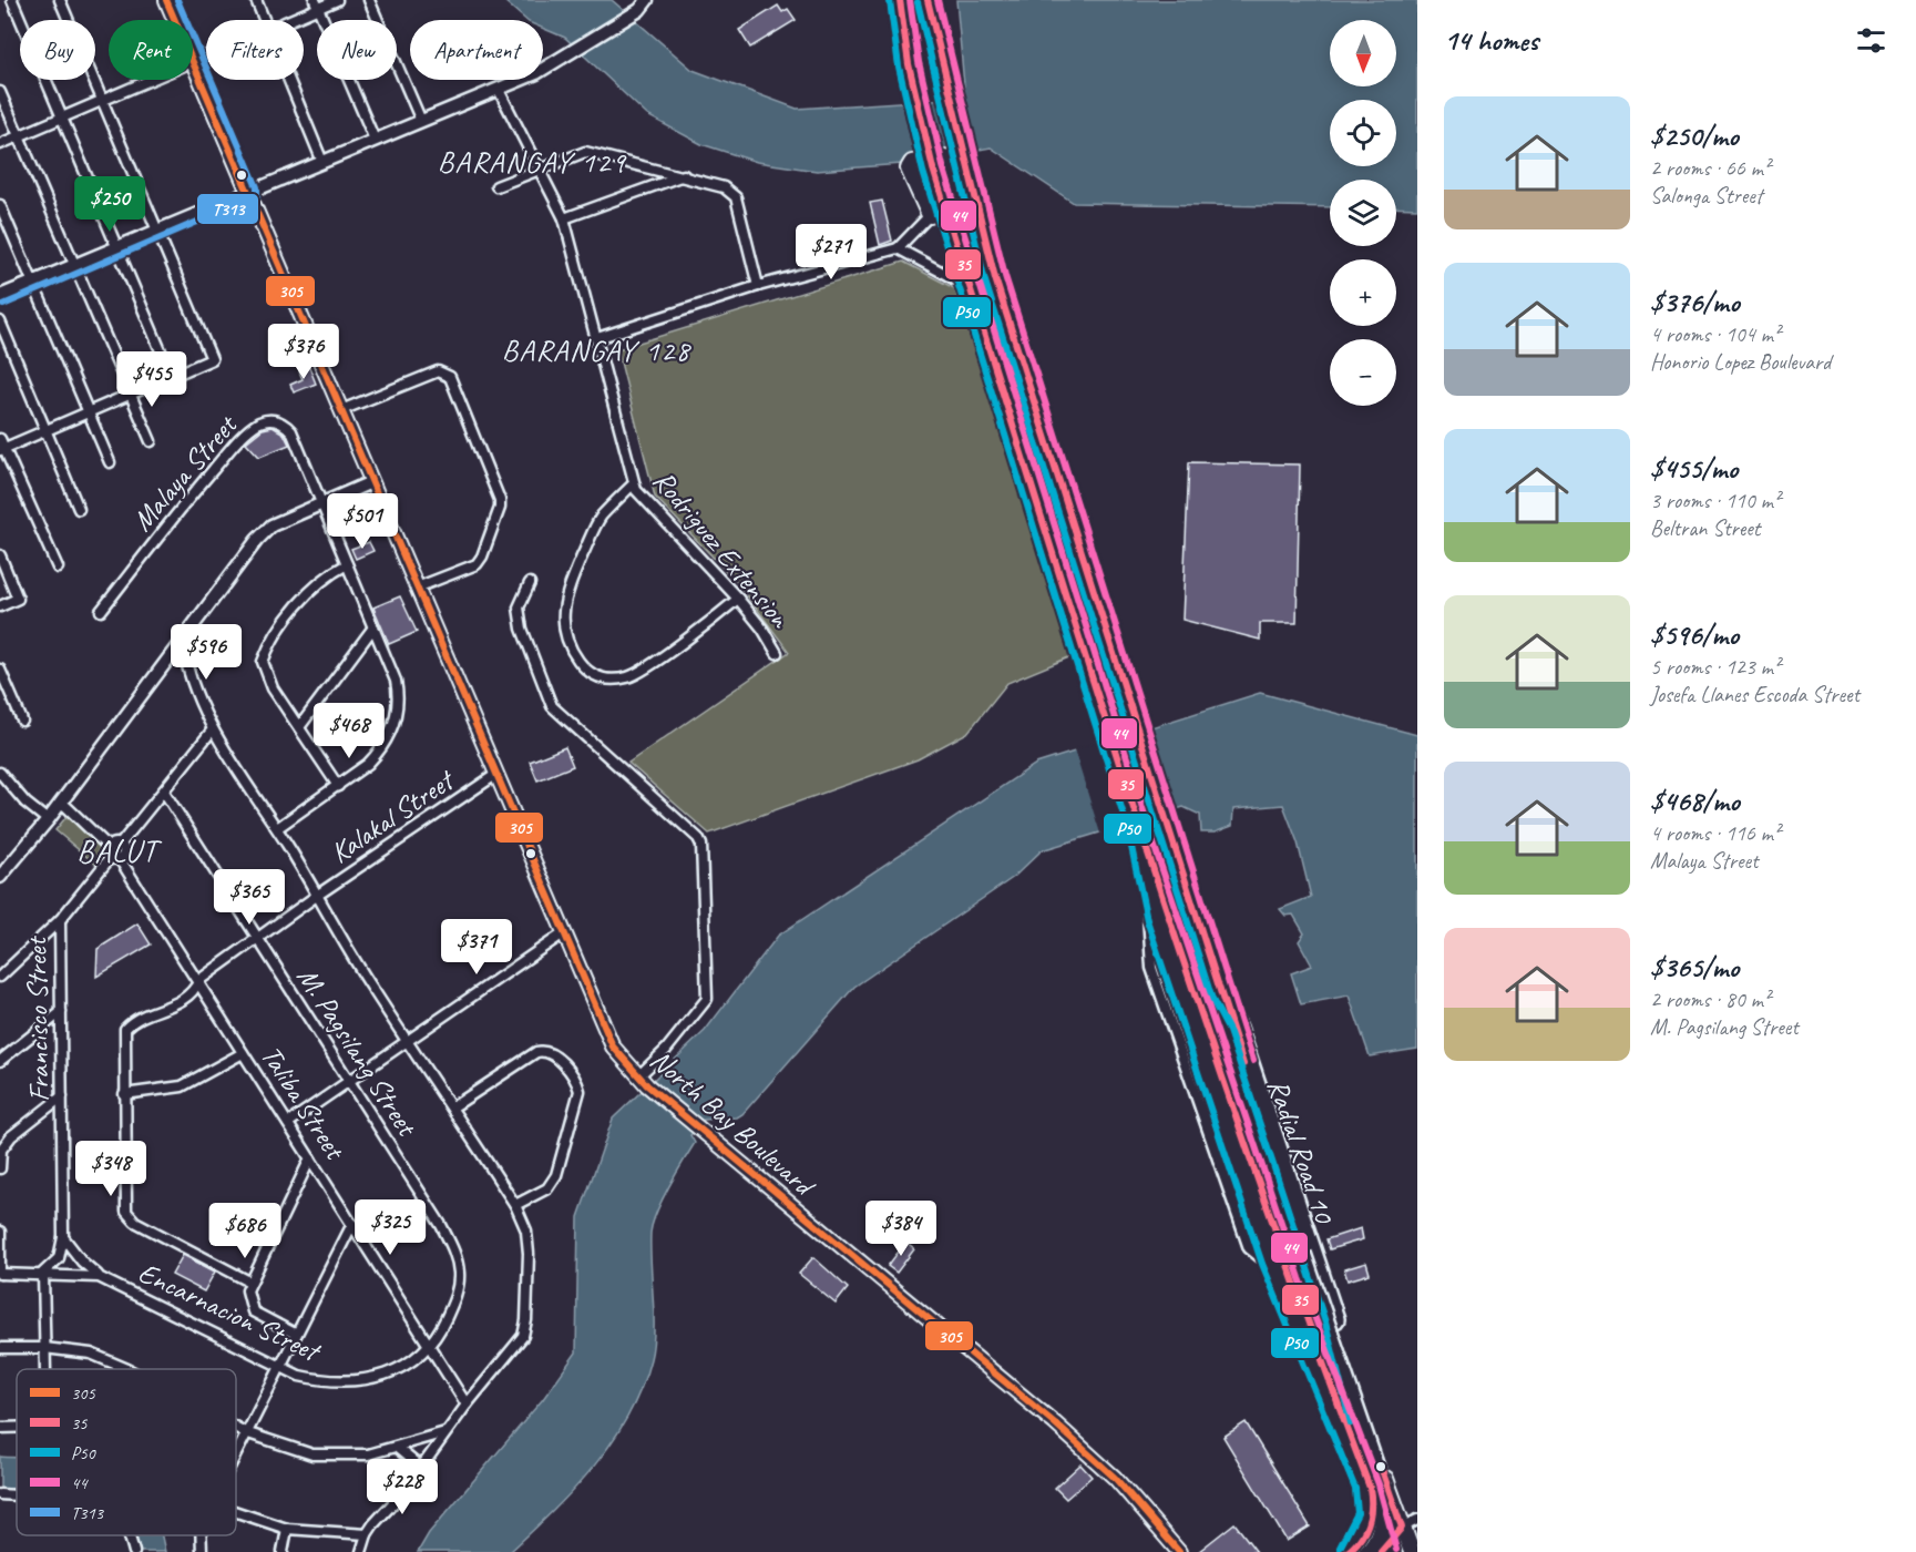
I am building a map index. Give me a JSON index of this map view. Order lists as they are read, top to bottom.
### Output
{
  "streets": {
    "main road": ["North Bay Boulevard", "Radial Road 10"],
    "street": [
      "Malaya Street",
      "Rodriguez Extension",
      "Kalakal Street",
      "Francisco Street",
      "M. Pagsilang Street",
      "Taliba Street",
      "Encarnacion Street"
    ]
  },
  "crossings": [
    ["Kalakal Street", "M. Pagsilang Street"],
    ["Kalakal Street", "Taliba Street"],
    ["Kalakal Street", "North Bay Boulevard"],
    ["Francisco Street", "Encarnacion Street"],
    ["M. Pagsilang Street", "Taliba Street"],
    ["M. Pagsilang Street", "Encarnacion Street"],
    ["Taliba Street", "Encarnacion Street"]
  ],
  "districts": ["BARANGAY 129", "BARANGAY 128", "BALUT"],
  "lines": [
    "transit line 305",
    "transit line 35",
    "transit line 44",
    "transit line T313",
    "transit line P50"
  ],
  "legend": [
    "305",
    "35",
    "P50",
    "44",
    "T313"
  ],
  "north": "bottom",
  "page": {
    "heading": "14 homes",
    "map_buttons": ["+", "−"],
    "chip": [
      "Buy",
      "Rent",
      "Filters",
      "New",
      "Apartment"
    ],
    "list": [
      {
        "name": "$250/mo",
        "note": "2 rooms · 66 m² · Salonga Street"
      },
      {
        "name": "$376/mo",
        "note": "4 rooms · 104 m² · Honorio Lopez Boulevard"
      },
      {
        "name": "$455/mo",
        "note": "3 rooms · 110 m² · Beltran Street"
      },
      {
        "name": "$596/mo",
        "note": "5 rooms · 123 m² · Josefa Llanes Escoda Street"
      },
      {
        "name": "$468/mo",
        "note": "4 rooms · 116 m² · Malaya Street"
      },
      {
        "name": "$365/mo",
        "note": "2 rooms · 80 m² · M. Pagsilang Street"
      }
    ],
    "price": [
      "$250",
      "$271",
      "$376",
      "$455",
      "$501",
      "$596",
      "$468",
      "$365",
      "$371",
      "$348",
      "$325",
      "$384",
      "$686",
      "$228"
    ]
  }
}
